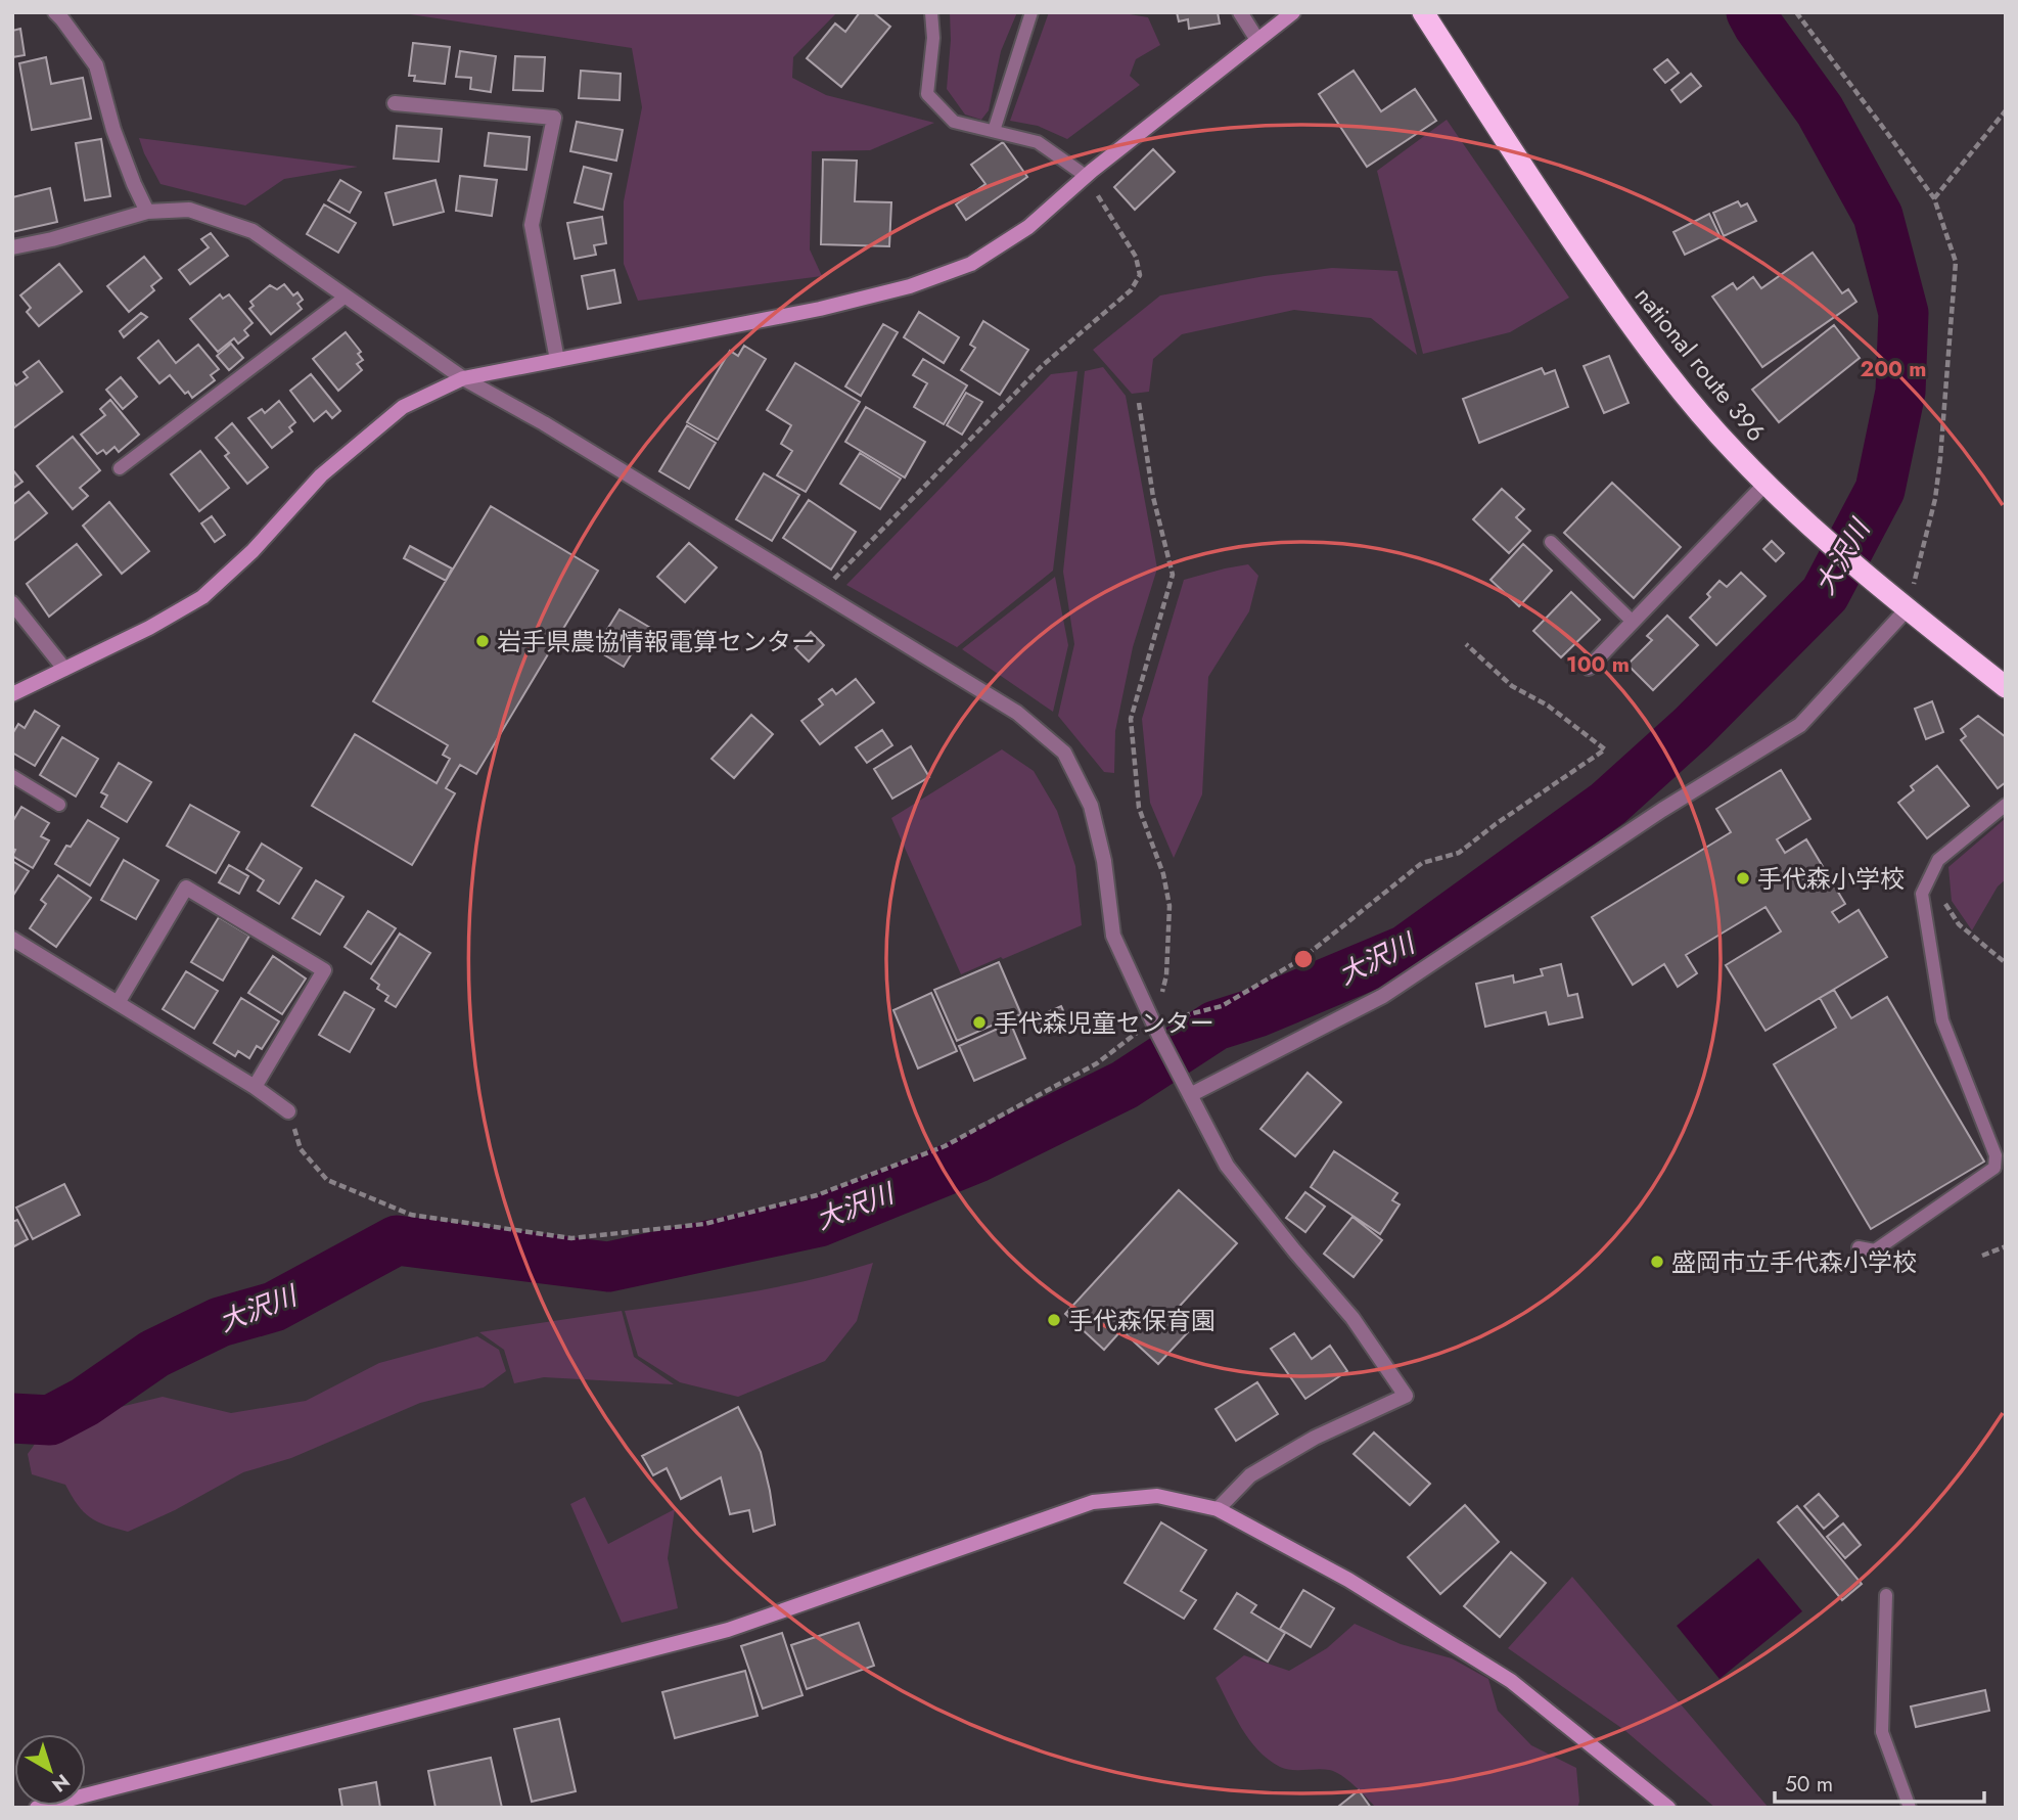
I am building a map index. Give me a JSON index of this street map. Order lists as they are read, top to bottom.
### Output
{
  "streets": {
    "highway": ["national route 396"]
  },
  "water": ["大沢川"],
  "places": [
    "岩手県農協情報電算センター",
    "手代森小学校",
    "手代森児童センター",
    "盛岡市立手代森小学校",
    "手代森保育園"
  ],
  "scale_bar": "50 m",
  "north": "bottom right",
  "rings": ["200 m", "100 m"]
}
